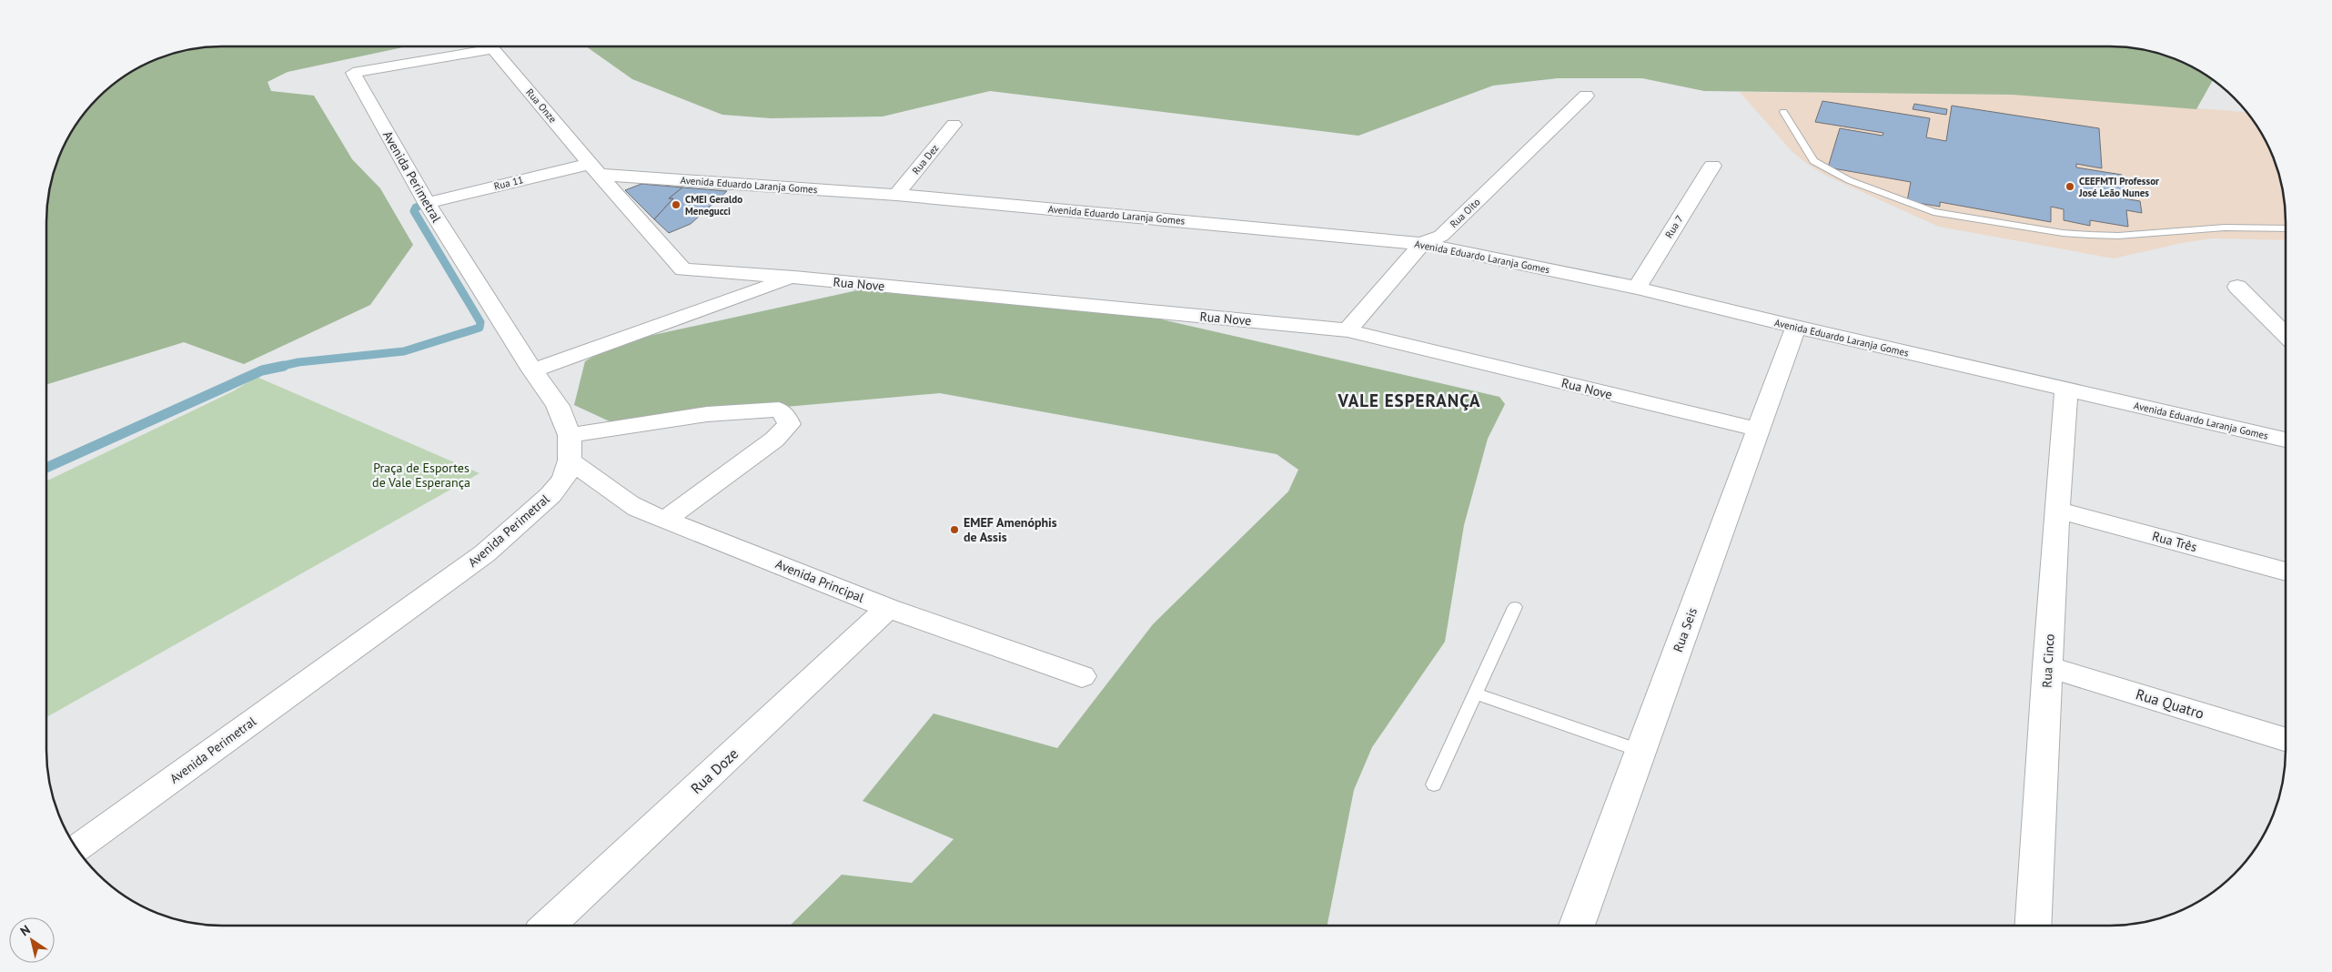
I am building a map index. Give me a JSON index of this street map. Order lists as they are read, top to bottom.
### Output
{
  "streets": {
    "street": [
      "Rua Onze",
      "Rua Dez",
      "Avenida Perimetral",
      "Rua 11",
      "Avenida Eduardo Laranja Gomes",
      "Rua Oito",
      "Rua 7",
      "Rua Nove",
      "Rua Três",
      "Avenida Principal",
      "Rua Seis",
      "Rua Cinco",
      "Rua Quatro",
      "Rua Doze"
    ]
  },
  "crossings": [
    ["Rua Onze", "Avenida Perimetral"],
    ["Rua Onze", "Rua 11"],
    ["Rua Onze", "Avenida Eduardo Laranja Gomes"],
    ["Rua Onze", "Rua Nove"],
    ["Rua Dez", "Avenida Eduardo Laranja Gomes"],
    ["Avenida Perimetral", "Rua 11"],
    ["Avenida Perimetral", "Avenida Principal"],
    ["Rua 11", "Avenida Eduardo Laranja Gomes"],
    ["Avenida Eduardo Laranja Gomes", "Rua Oito"],
    ["Avenida Eduardo Laranja Gomes", "Rua 7"],
    ["Avenida Eduardo Laranja Gomes", "Rua Seis"],
    ["Avenida Eduardo Laranja Gomes", "Rua Cinco"],
    ["Rua Oito", "Rua Nove"],
    ["Rua Nove", "Rua Seis"],
    ["Rua Três", "Rua Cinco"],
    ["Avenida Principal", "Rua Doze"],
    ["Rua Cinco", "Rua Quatro"]
  ],
  "districts": ["VALE ESPERANÇA"],
  "parks": ["Praça de Esportes de Vale Esperança"],
  "places": ["CEEFMTI Professor José Leão Nunes", "CMEI Geraldo Menegucci", "EMEF Amenóphis de Assis"],
  "north": "top left"
}
